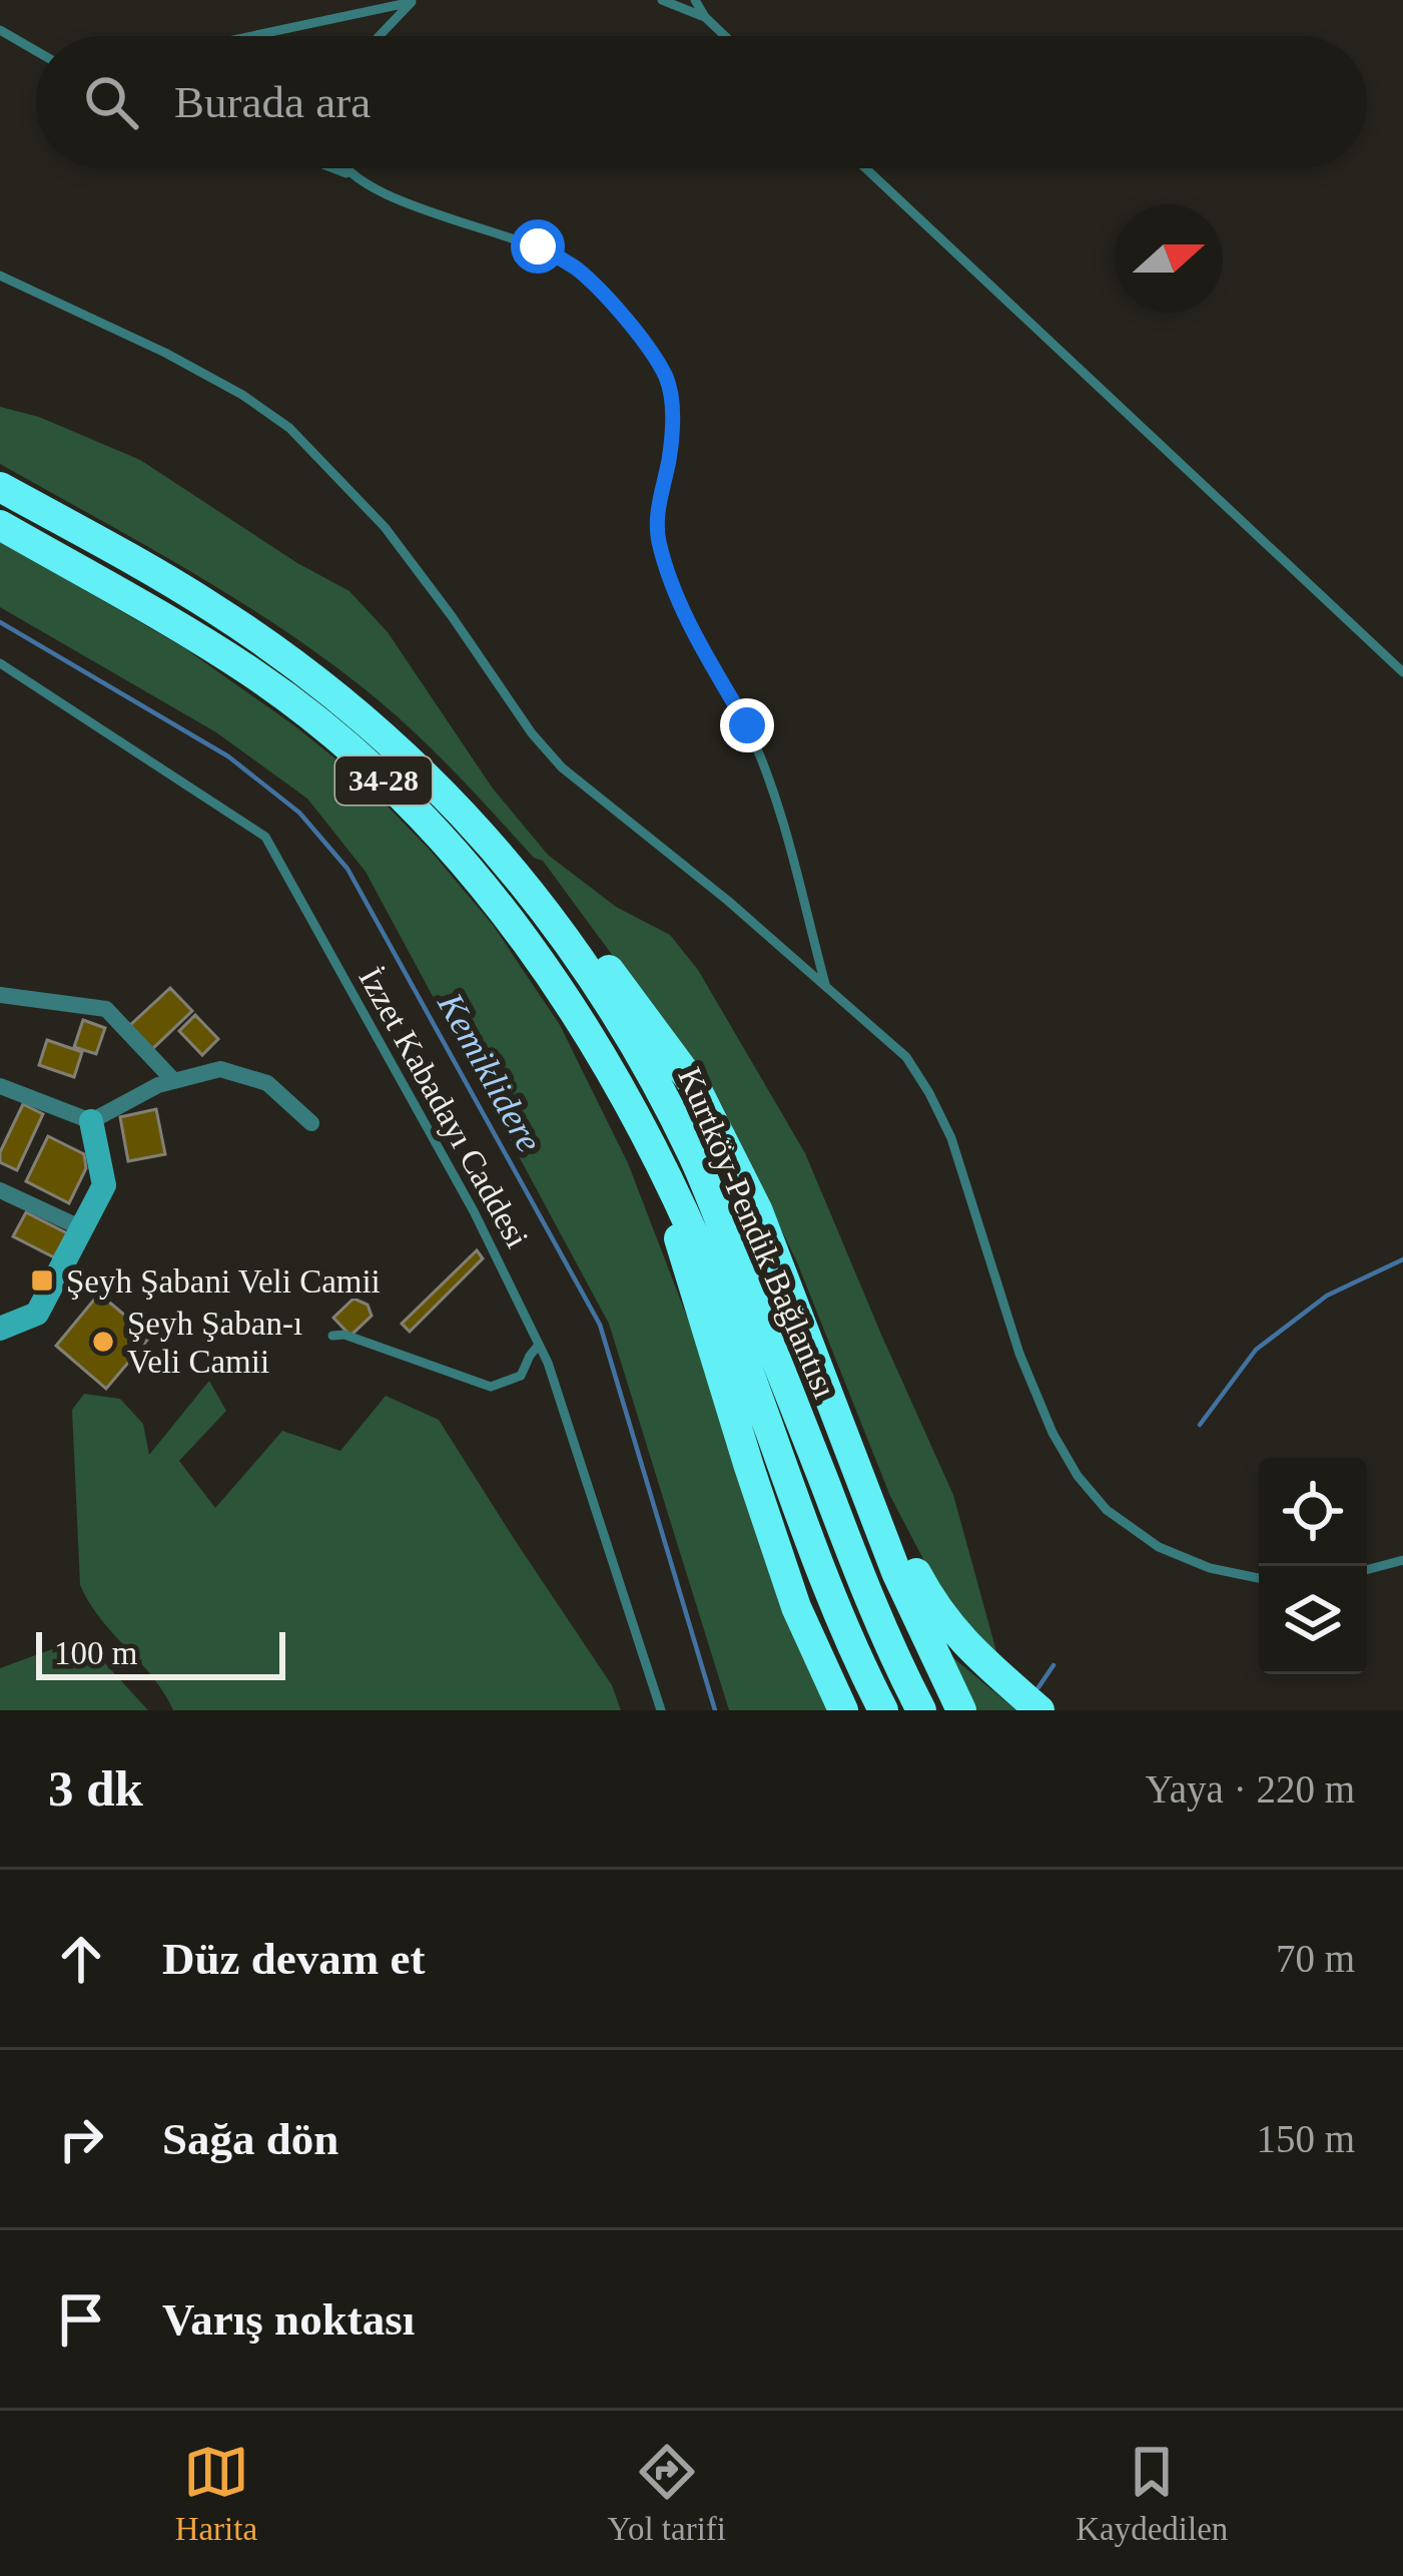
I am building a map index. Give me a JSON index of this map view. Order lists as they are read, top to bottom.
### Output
{
  "streets": {
    "highway": ["34-28", "Kurtköy-Pendik Bağlantısı"],
    "lane": ["İzzet Kabadayı Caddesi"]
  },
  "water": ["Kemiklidere"],
  "places": {
    "transit": ["Şeyh Şabani Veli Camii"],
    "other": ["Şeyh Şaban-ı Veli Camii"]
  },
  "scale_bar": "100 m",
  "north": "right",
  "page": {
    "search": "Burada ara",
    "scale": "100 m",
    "heading": ["3 dk", "Yaya · 220 m"],
    "list": [
      ["Düz devam et", "70 m"],
      ["Sağa dön", "150 m"],
      "Varış noktası"
    ],
    "nav": ["Harita", "Yol tarifi", "Kaydedilen"]
  }
}
